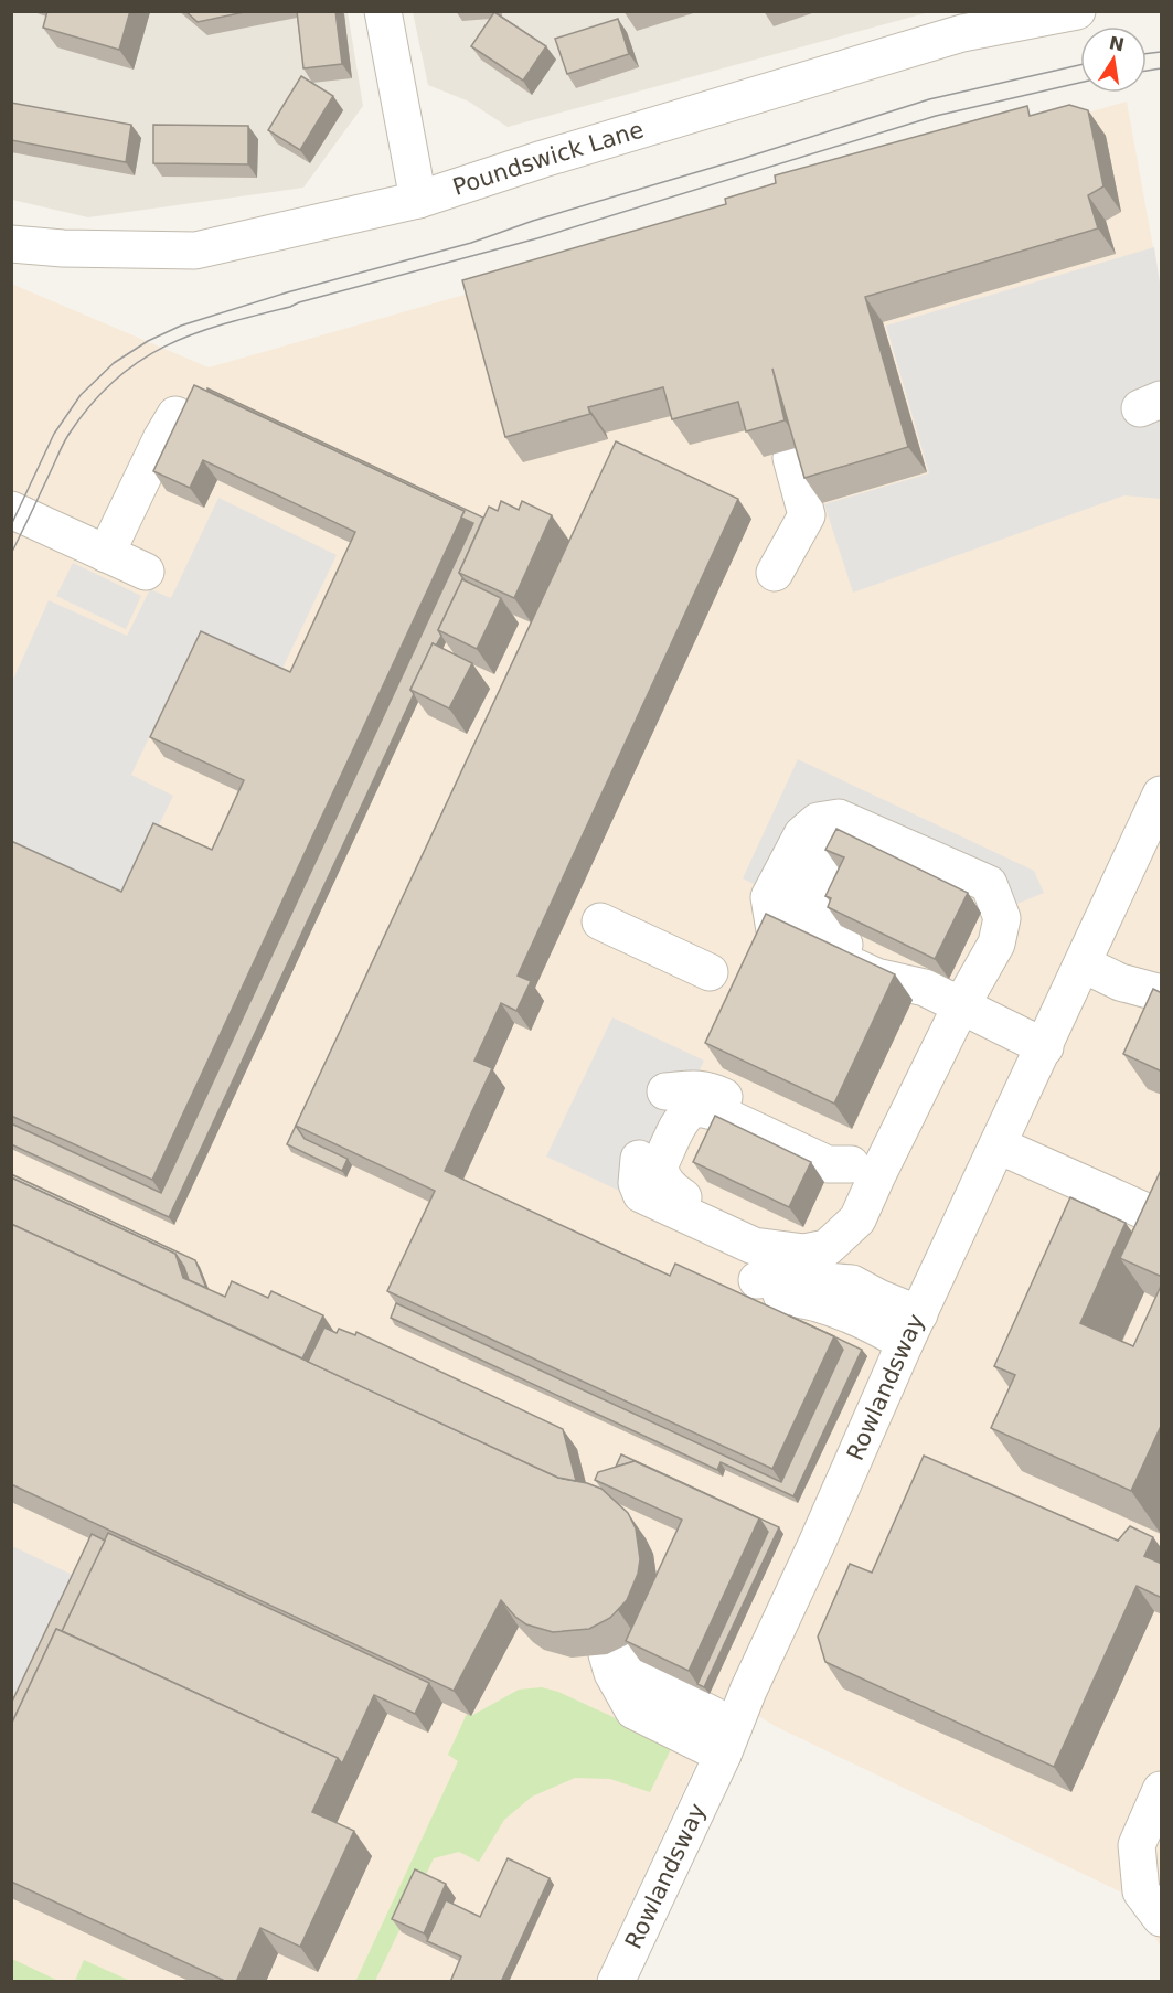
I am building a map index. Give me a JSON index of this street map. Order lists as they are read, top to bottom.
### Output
{
  "streets": {
    "street": ["Poundswick Lane", "Rowlandsway"]
  },
  "north": "top"
}
